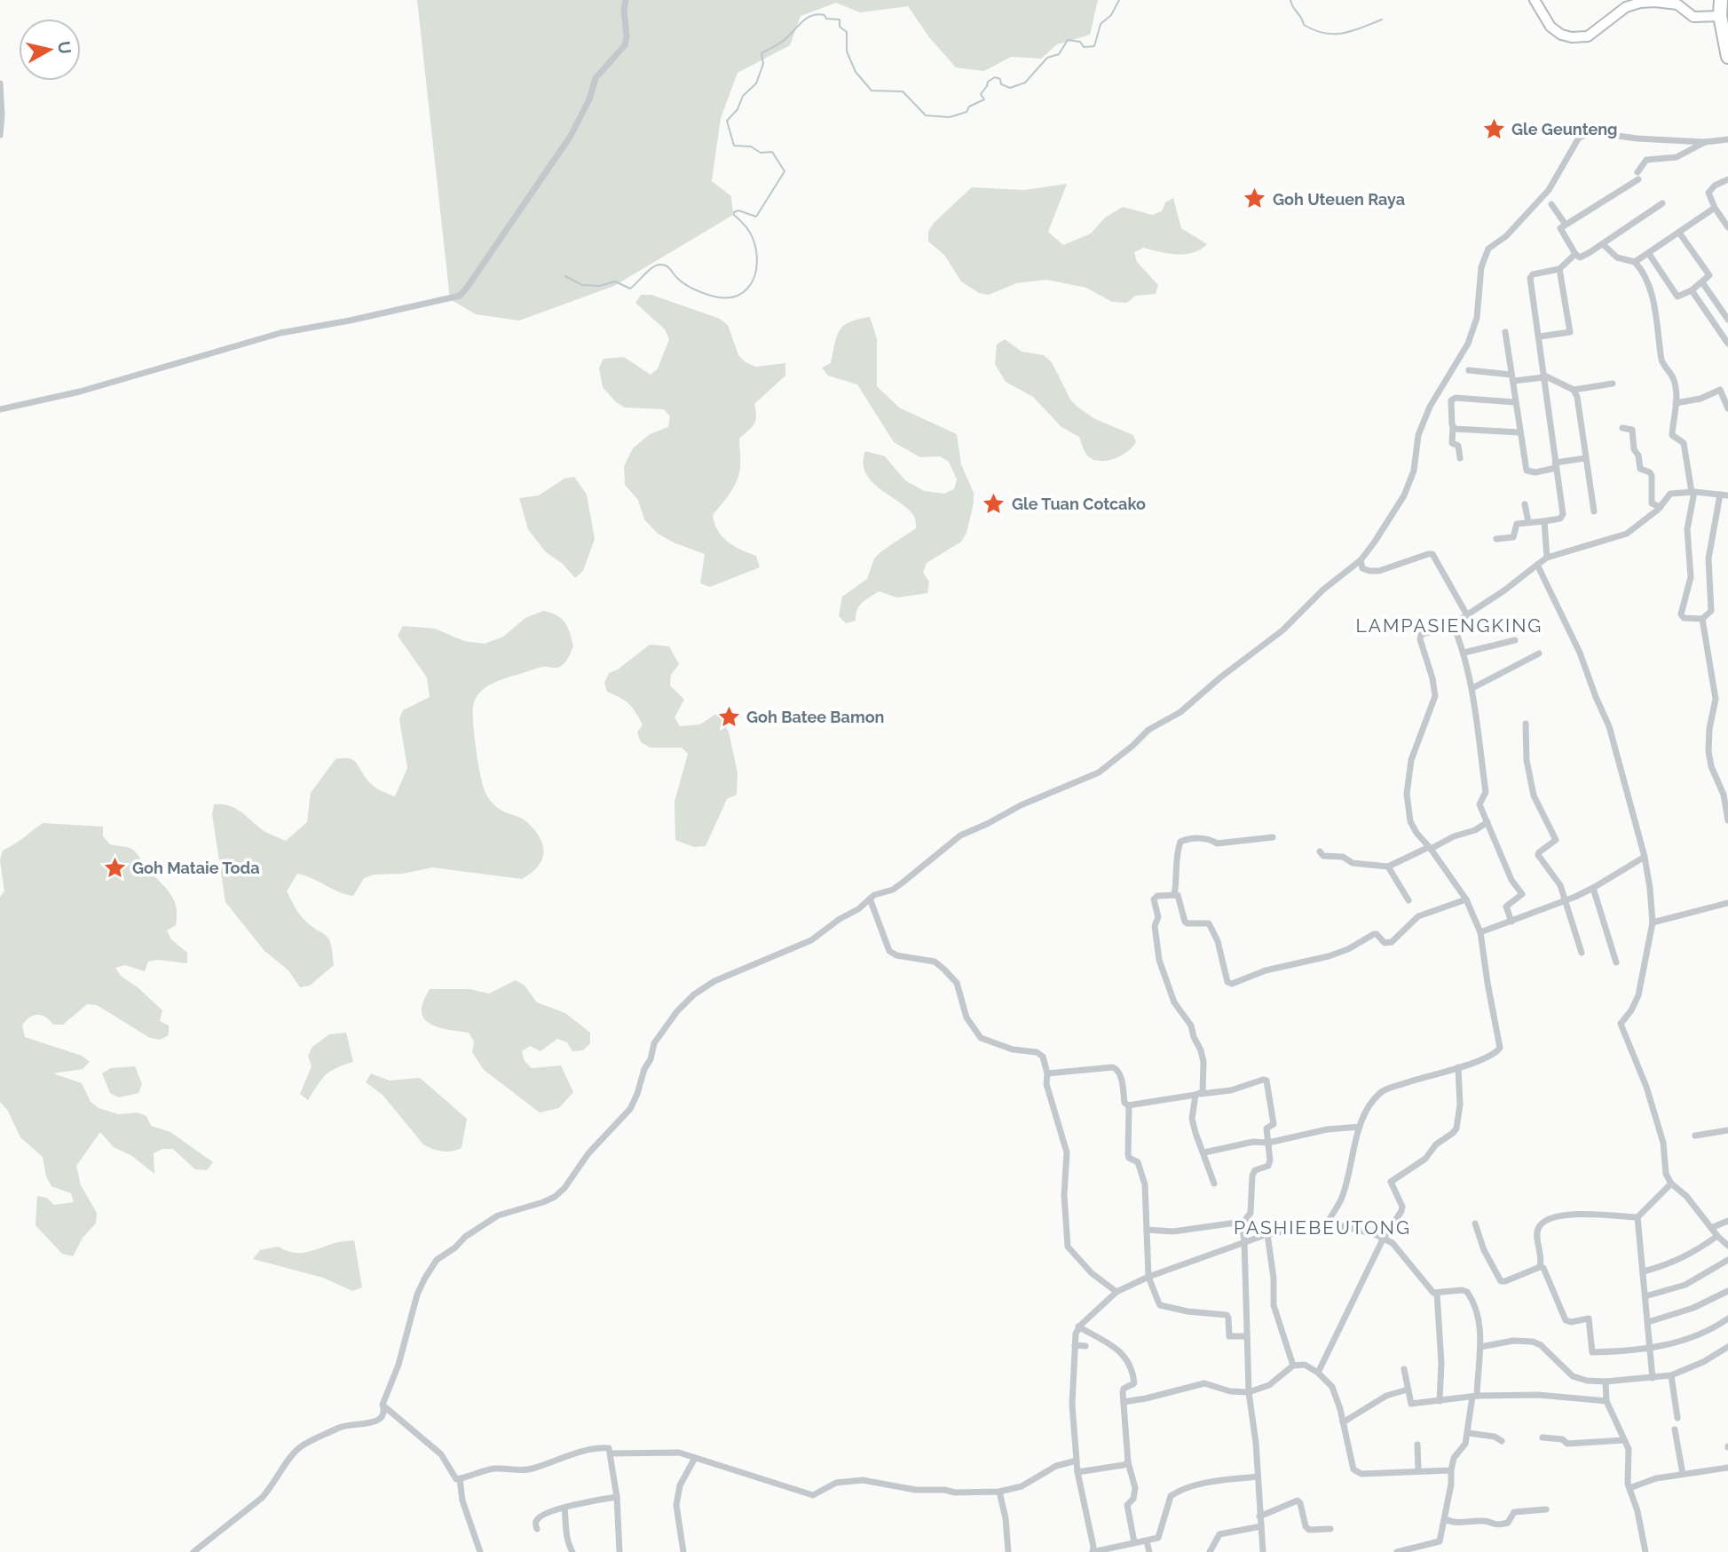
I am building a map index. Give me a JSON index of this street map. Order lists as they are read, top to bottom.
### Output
{
  "districts": ["LAMPASIENGKING", "PASHIEBEUTONG"],
  "places": {
    "place": [
      "Gle Geunteng",
      "Goh Uteuen Raya",
      "Gle Tuan Cotcako",
      "Goh Batee Bamon",
      "Goh Mataie Toda"
    ]
  },
  "north": "right"
}
